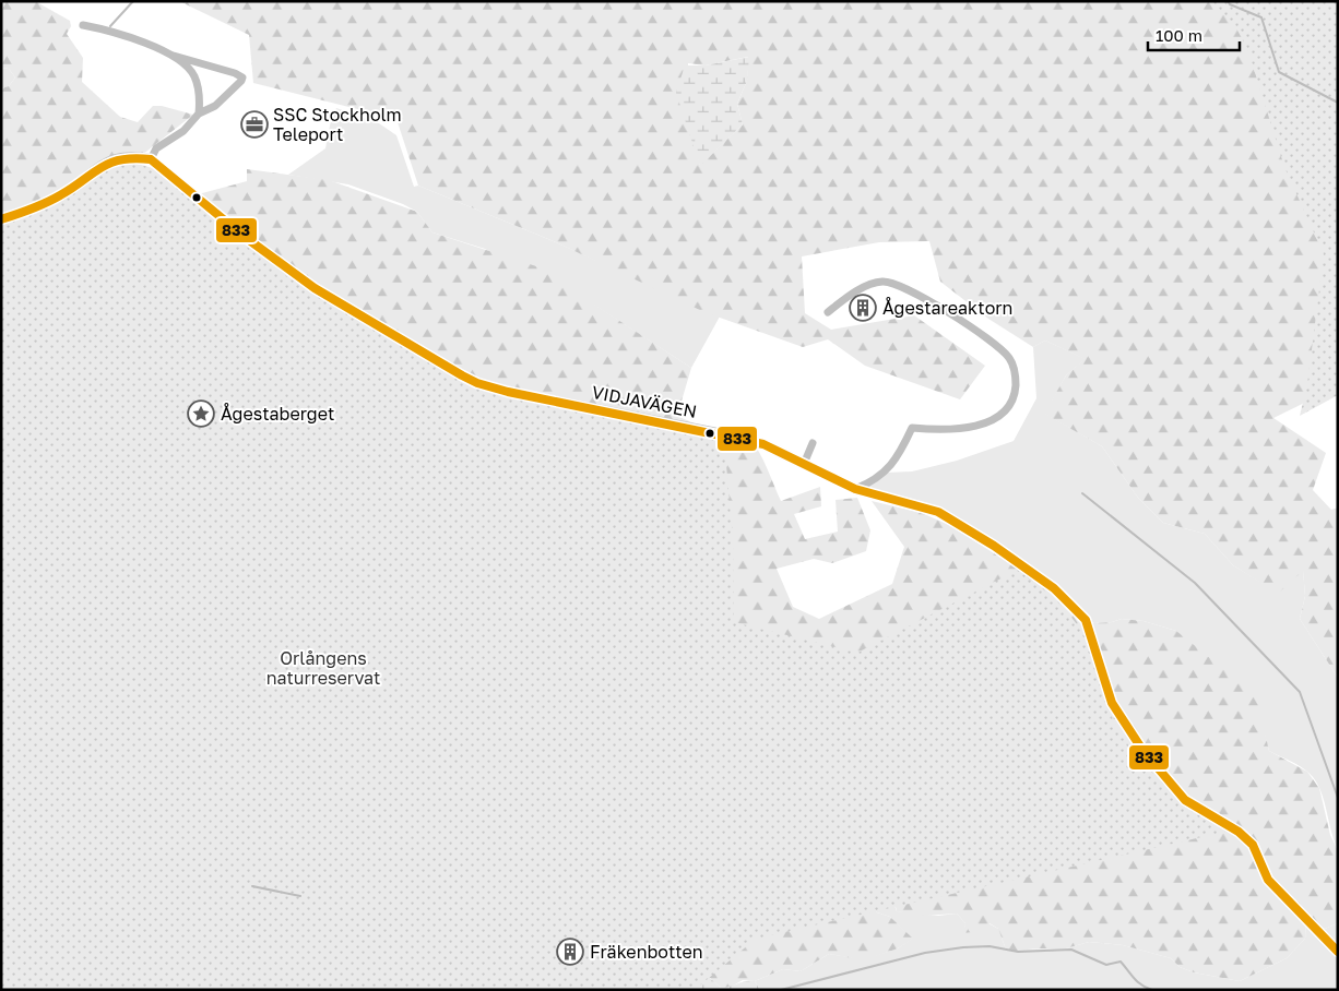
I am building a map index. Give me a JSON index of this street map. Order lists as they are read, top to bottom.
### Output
{
  "streets": {
    "street": ["VIDJAVÄGEN"]
  },
  "parks": ["Orlångens naturreservat"],
  "places": {
    "office": ["SSC Stockholm Teleport"],
    "building": ["Ågestareaktorn", "Fräkenbotten"],
    "place": ["Ågestaberget"]
  },
  "lines": ["transit line 833"],
  "scale_bar": "100 m"
}
